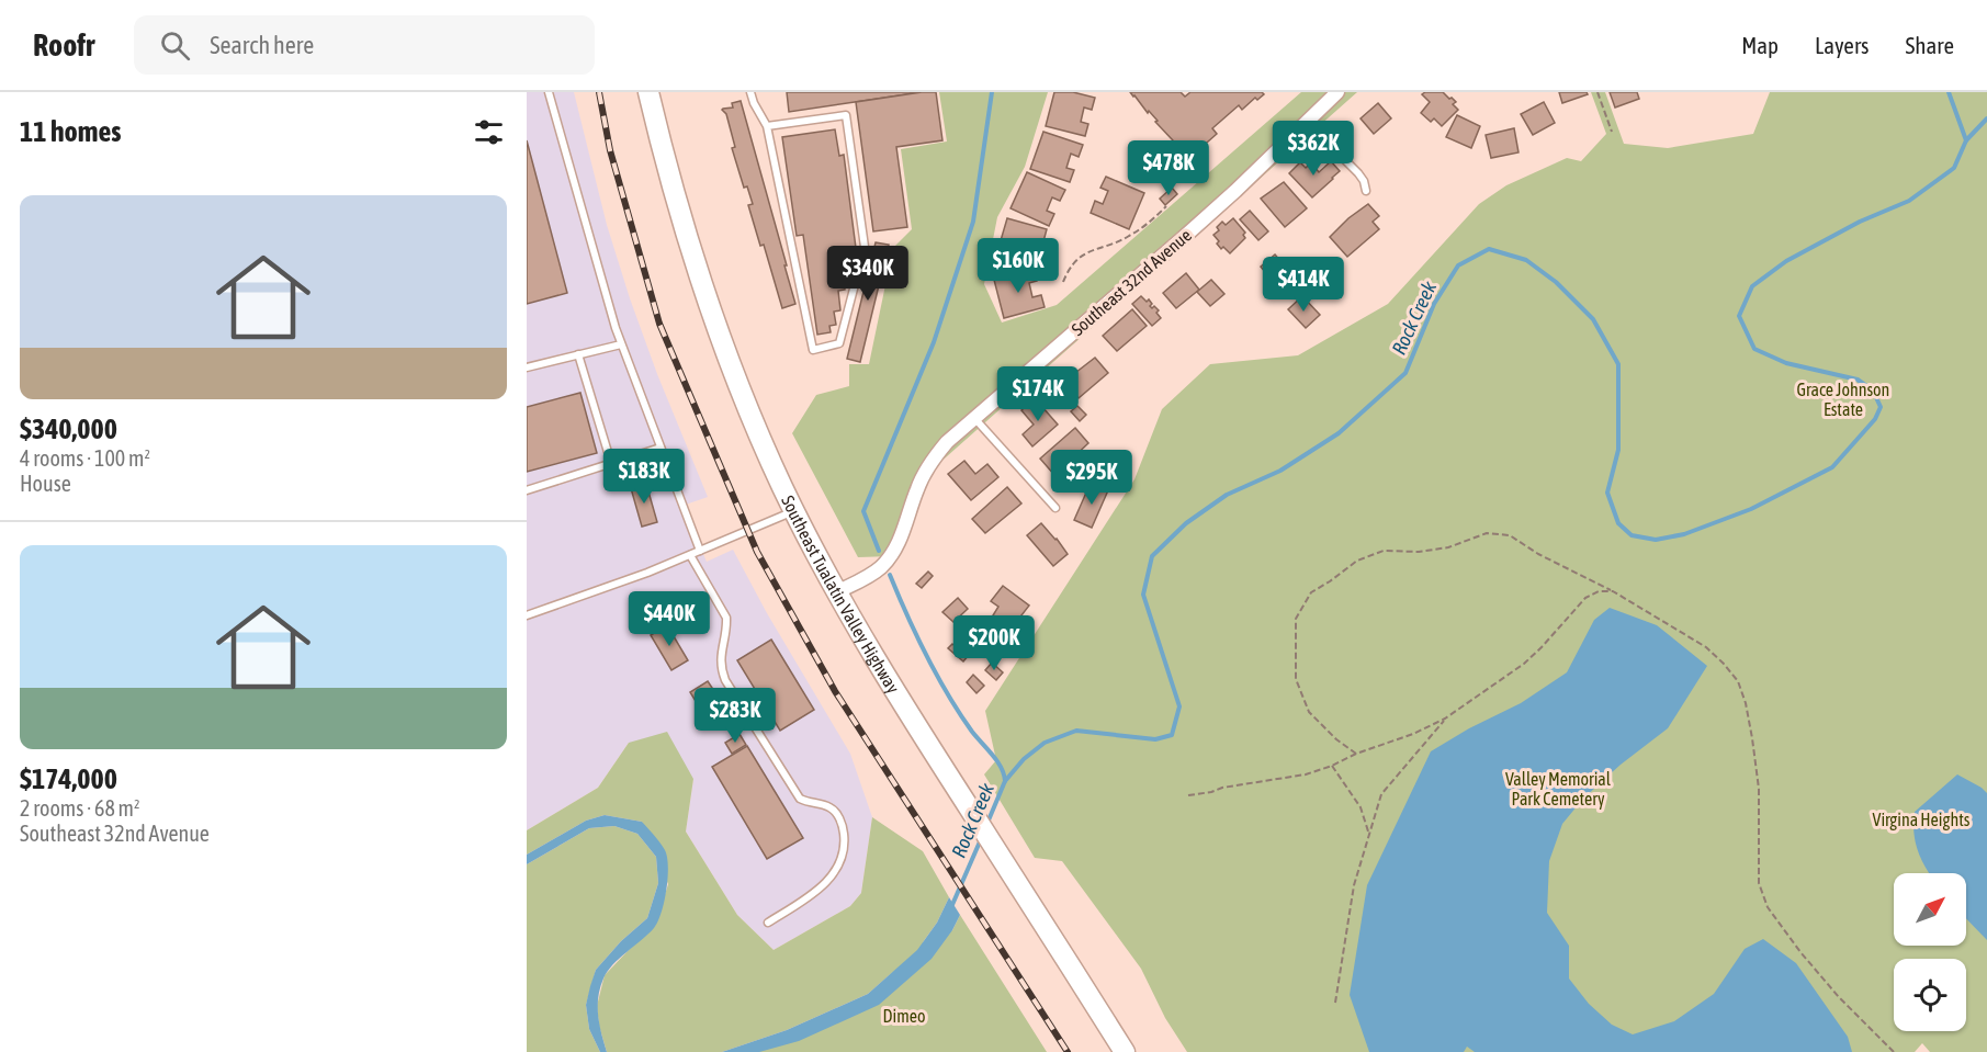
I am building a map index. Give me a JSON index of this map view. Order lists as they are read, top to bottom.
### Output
{
  "streets": {
    "main road": ["Southeast Tualatin Valley Highway"],
    "street": ["Southeast 32nd Avenue"]
  },
  "crossings": [
    ["Southeast 32nd Avenue", "Southeast Tualatin Valley Highway"]
  ],
  "water": ["Rock Creek"],
  "parks": [
    "Grace Johnson Estate",
    "Valley Memorial Park Cemetery",
    "Virgina Heights",
    "Dimeo"
  ],
  "north": "top right",
  "page": {
    "header": "Roofr",
    "search": "Search here",
    "nav": ["Map", "Layers", "Share"],
    "heading": "11 homes",
    "price": [
      "$362K",
      "$478K",
      "$160K",
      "$340K",
      "$414K",
      "$174K",
      "$183K",
      "$295K",
      "$440K",
      "$200K",
      "$283K"
    ],
    "list": [
      {
        "name": "$340,000",
        "note": "4 rooms · 100 m² · House"
      },
      {
        "name": "$174,000",
        "note": "2 rooms · 68 m² · Southeast 32nd Avenue"
      }
    ]
  }
}
